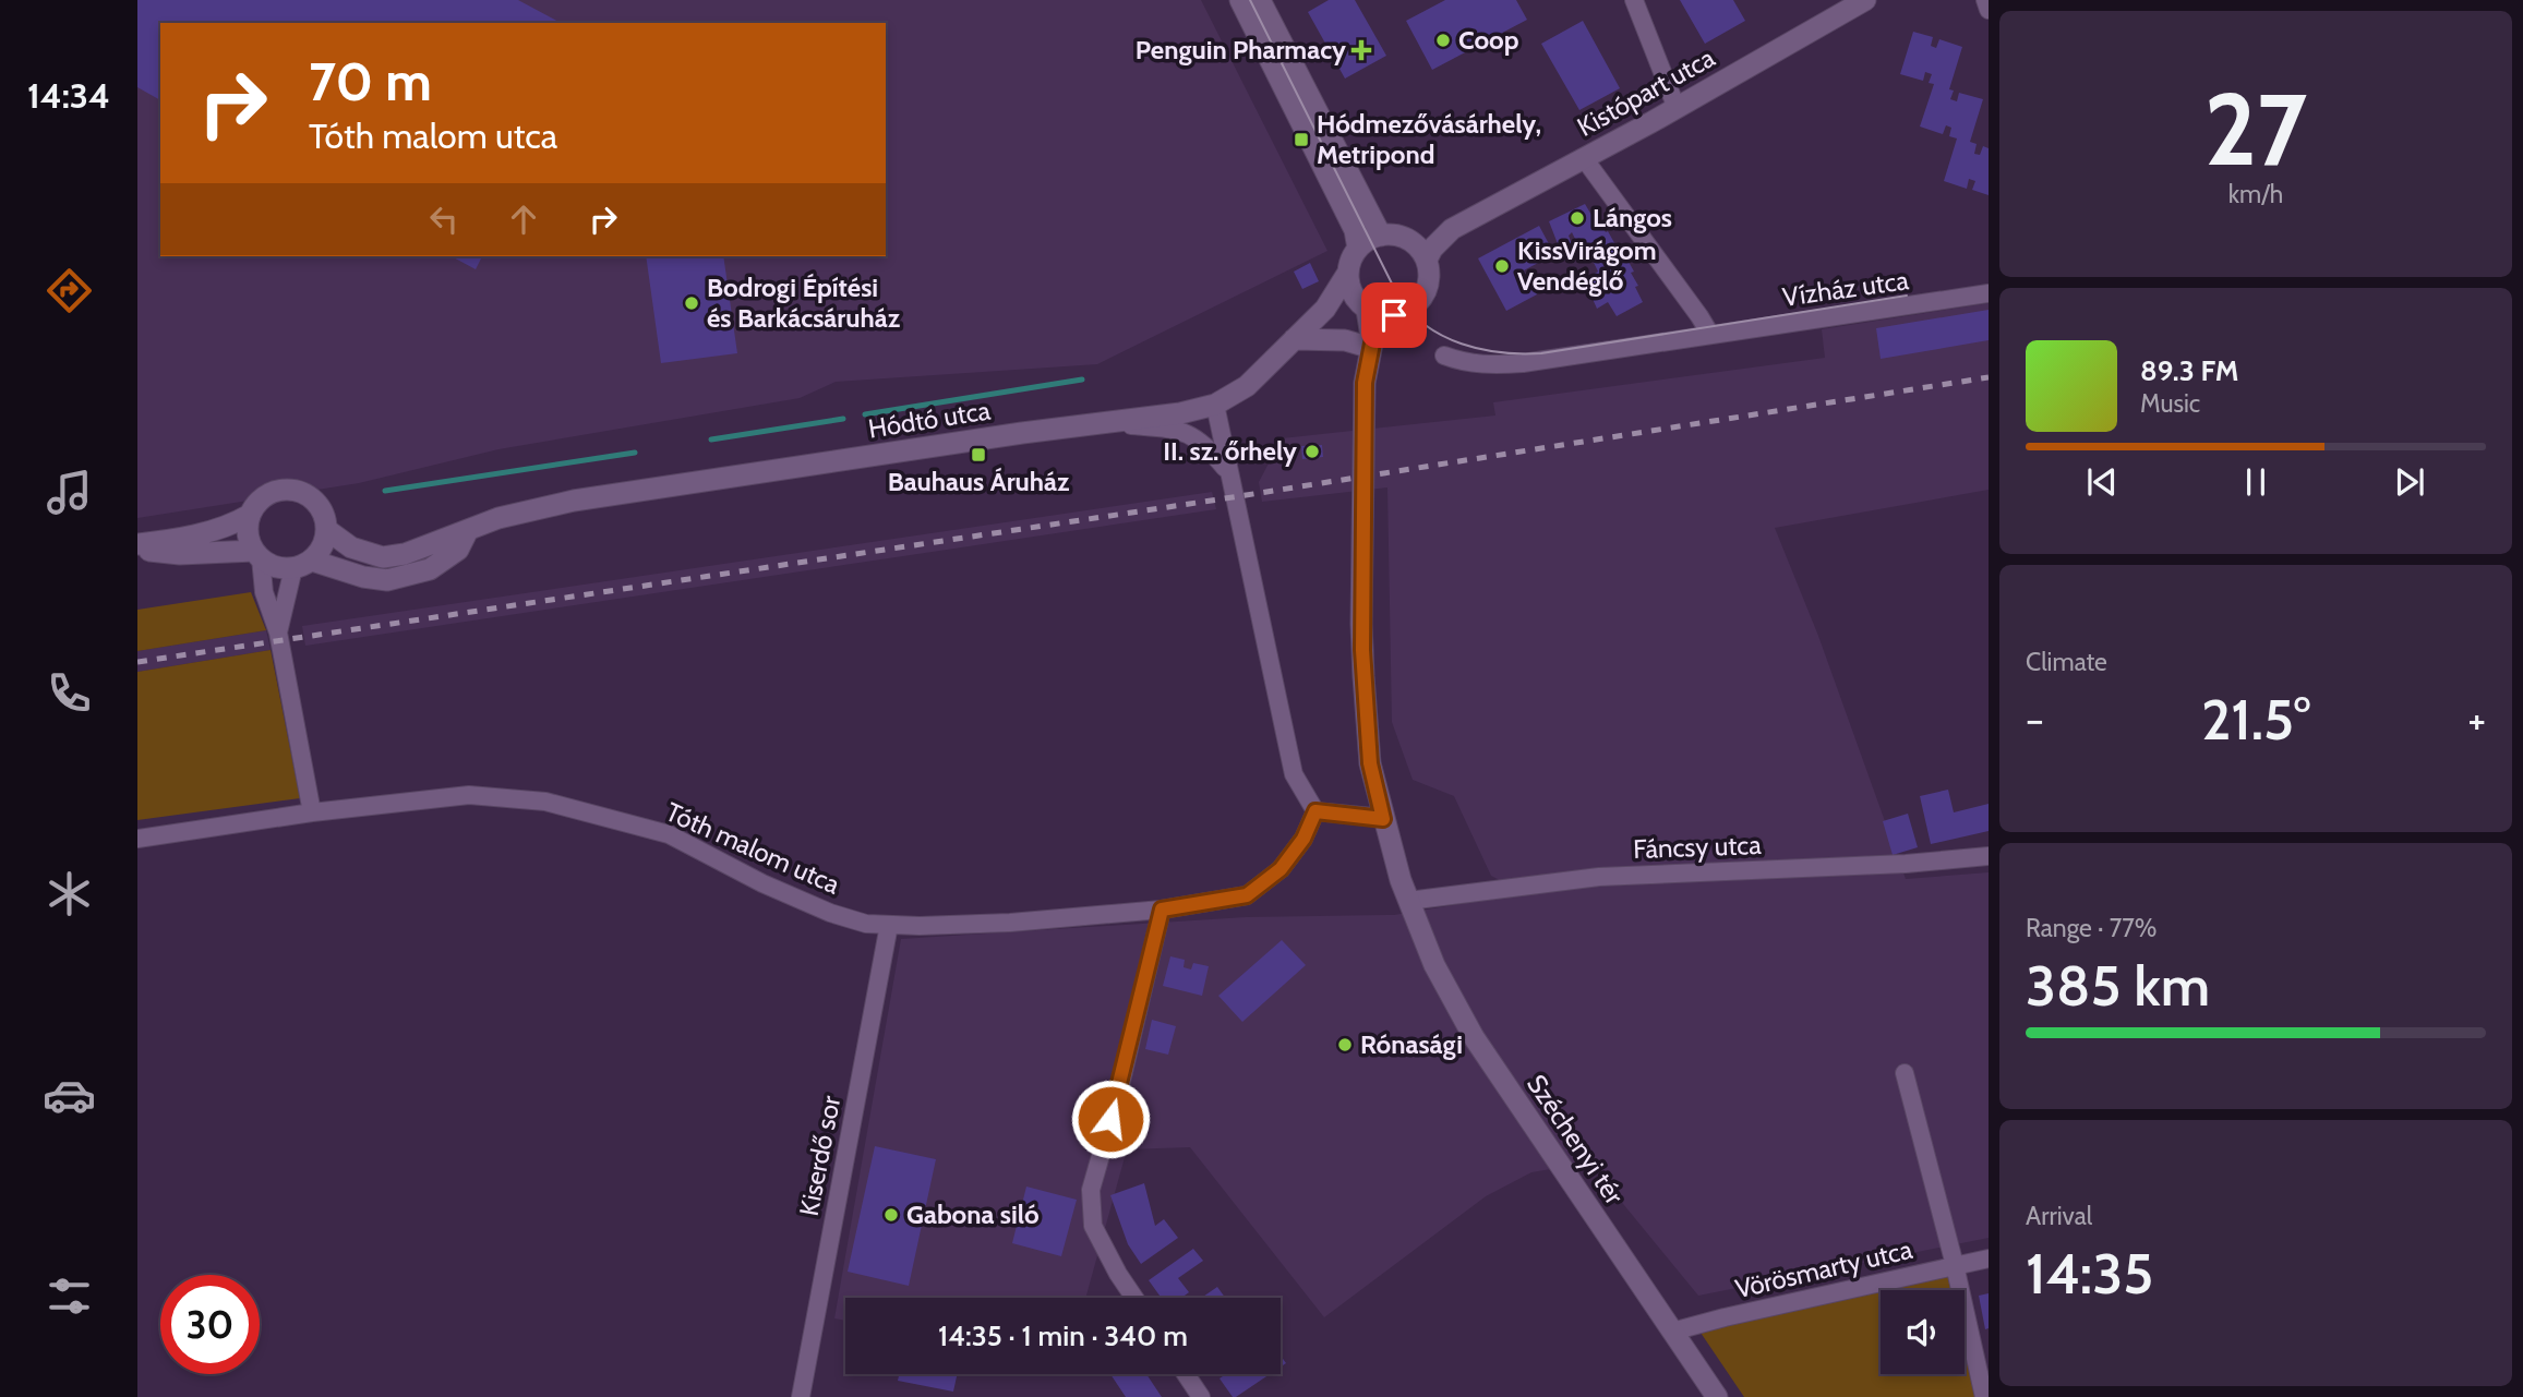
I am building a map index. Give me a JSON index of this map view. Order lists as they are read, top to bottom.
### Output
{
  "streets": {
    "street": [
      "Kistópart utca",
      "Vízház utca",
      "Hódtó utca",
      "Fáncsy utca",
      "Tóth malom utca",
      "Széchenyi tér",
      "Kiserdő sor",
      "Vörösmarty utca"
    ]
  },
  "crossings": [
    ["Kistópart utca", "Hódtó utca"],
    ["Fáncsy utca", "Széchenyi tér"],
    ["Tóth malom utca", "Kiserdő sor"],
    ["Széchenyi tér", "Vörösmarty utca"]
  ],
  "places": {
    "other": [
      "Coop",
      "Lángos",
      "KissVirágom Vendéglő",
      "Bodrogi Építési és Barkácsáruház",
      "II. sz. őrhely",
      "Rónasági",
      "Gabona siló"
    ],
    "health": ["Penguin Pharmacy"],
    "transit": ["Hódmezővásárhely, Metripond", "Bauhaus Áruház"]
  },
  "page": {
    "tabs": "14:34",
    "tile": [
      ["27", "km/h"],
      "Climate",
      ["Range · 77%", "385 km"],
      ["Arrival", "14:35"]
    ],
    "turn": ["70 m", "Tóth malom utca"],
    "song": ["89.3 FM", "Music"],
    "heat": ["−", "21.5°", "+"],
    "limit": "30",
    "trip": "14:35 · 1 min · 340 m"
  }
}
